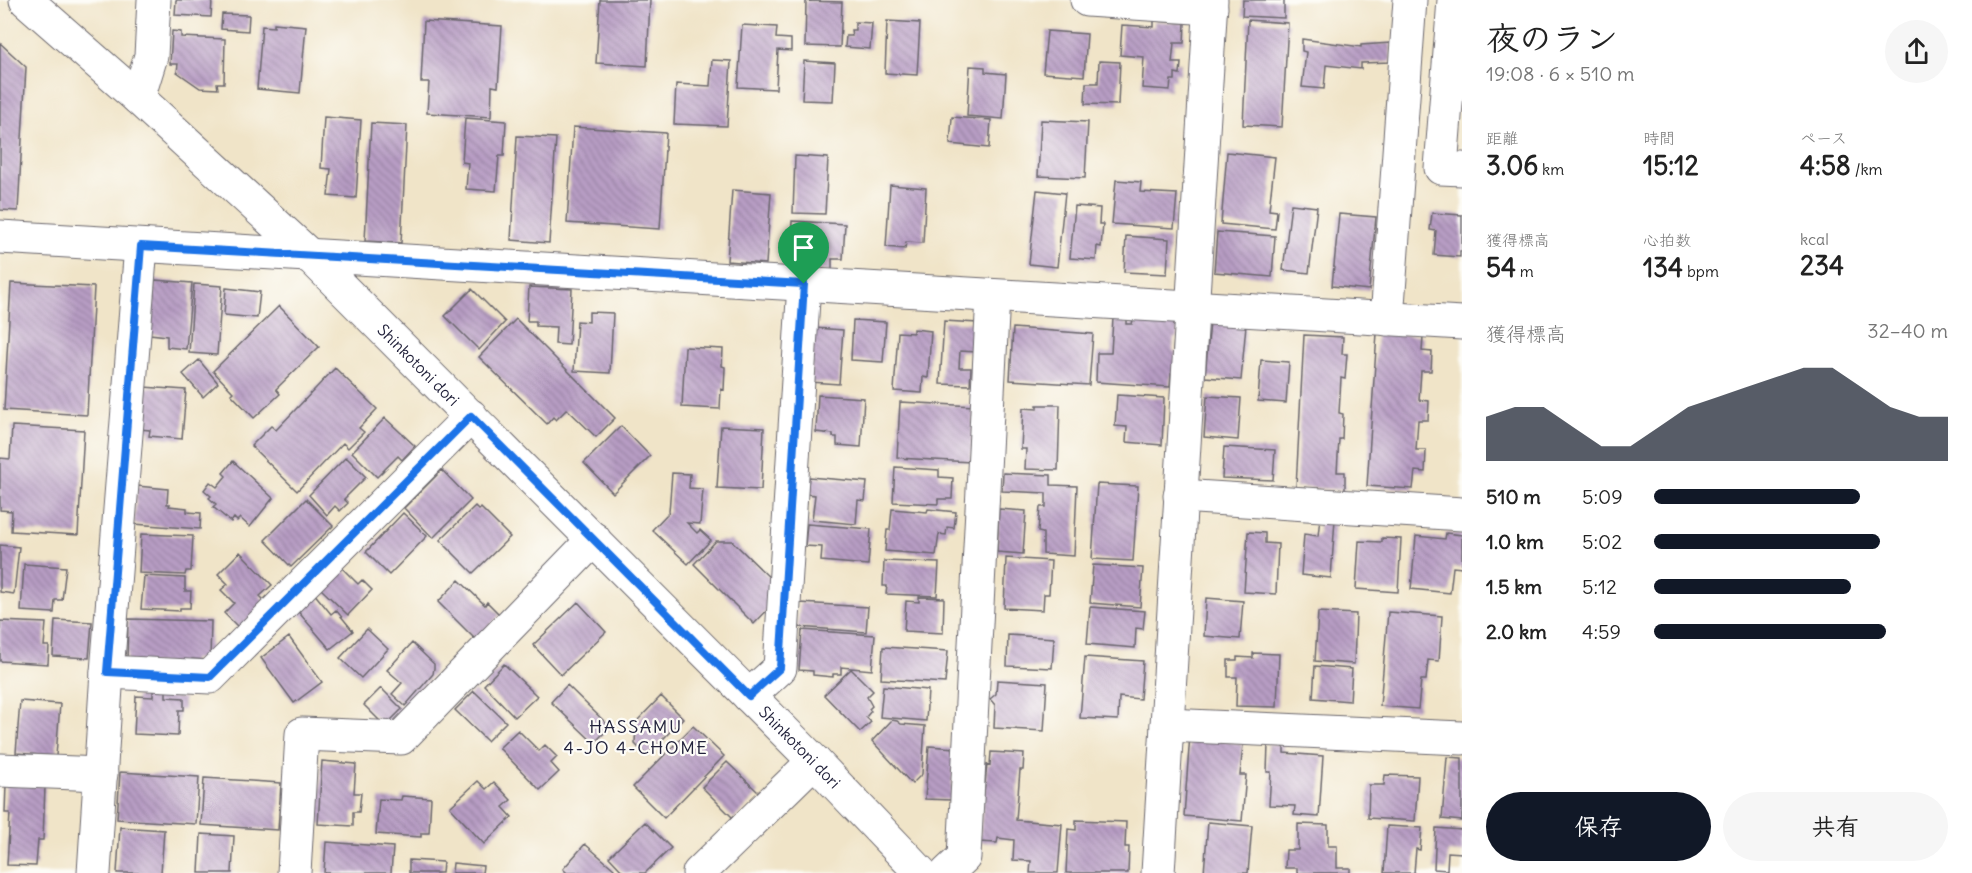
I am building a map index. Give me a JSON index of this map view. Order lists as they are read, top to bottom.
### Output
{
  "streets": {
    "street": ["Shinkotoni dori"]
  },
  "districts": ["HASSAMU 4-JO 4-CHOME"],
  "page": {
    "heading": ["夜のラン", "19:08 · 6 × 510 m"],
    "stats": [
      ["距離", "3.06 km"],
      ["時間", "15:12"],
      ["ペース", "4:58 /km"],
      ["獲得標高", "54 m"],
      ["心拍数", "134 bpm"],
      ["kcal", "234"]
    ],
    "chart": ["獲得標高", "32–40 m"],
    "list": [
      {
        "name": "510 m",
        "note": "5:09"
      },
      {
        "name": "1.0 km",
        "note": "5:02"
      },
      {
        "name": "1.5 km",
        "note": "5:12"
      },
      {
        "name": "2.0 km",
        "note": "4:59"
      }
    ],
    "buttons": ["保存", "共有"]
  }
}
